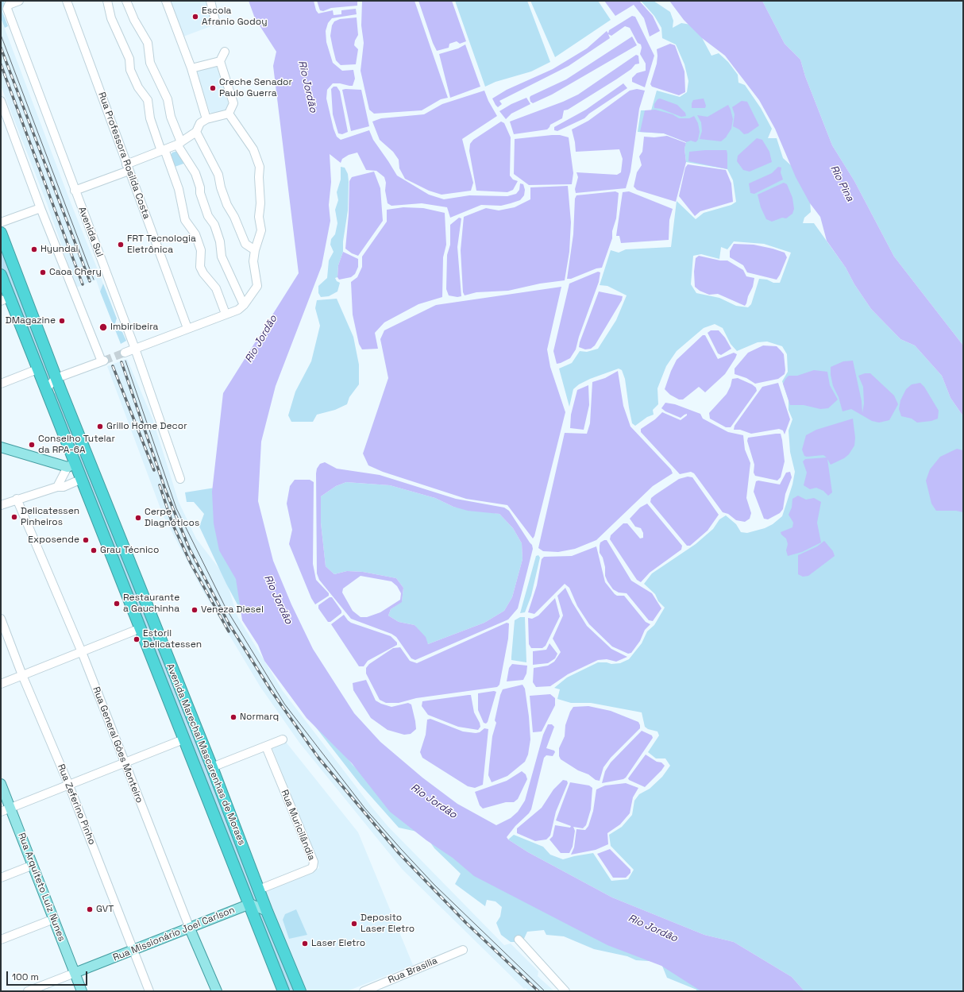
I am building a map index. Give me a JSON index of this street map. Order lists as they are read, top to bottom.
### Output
{
  "streets": {
    "highway": ["Avenida Marechal Mascarenhas de Moraes"],
    "main road": ["Rua General Góes Monteiro", "Rua Arquiteto Luiz Nunes", "Rua Missionário Joel Carlson"],
    "street": [
      "Rua Professora Rosilda Costa",
      "Avenida Sul",
      "Rua Zeferino Pinho",
      "Rua Muricilândia",
      "Rua Brasília"
    ]
  },
  "crossings": [
    ["Rua General Góes Monteiro", "Rua Missionário Joel Carlson"],
    ["Avenida Marechal Mascarenhas de Moraes", "Rua Muricilândia"],
    ["Avenida Marechal Mascarenhas de Moraes", "Rua Missionário Joel Carlson"],
    ["Rua Zeferino Pinho", "Rua Missionário Joel Carlson"],
    ["Rua Arquiteto Luiz Nunes", "Rua Missionário Joel Carlson"]
  ],
  "water": ["Rio Jordão", "Rio Pina"],
  "places": [
    "Escola Afranio Godoy",
    "Creche Senador Paulo Guerra",
    "FRT Tecnologia Eletrônica",
    "Hyundai",
    "Caoa Chery",
    "DMagazine",
    "Imbiribeira",
    "Grillo Home Decor",
    "Conselho Tutelar da RPA-6A",
    "Delicatessen Pinheiros",
    "Cerpe Diagnóticos",
    "Exposende",
    "Grau Técnico",
    "Restaurante a Gauchinha",
    "Veneza Diesel",
    "Estoril Delicatessen",
    "Normarq",
    "GVT",
    "Deposito Laser Eletro",
    "Laser Eletro"
  ],
  "scale_bar": "100 m"
}
